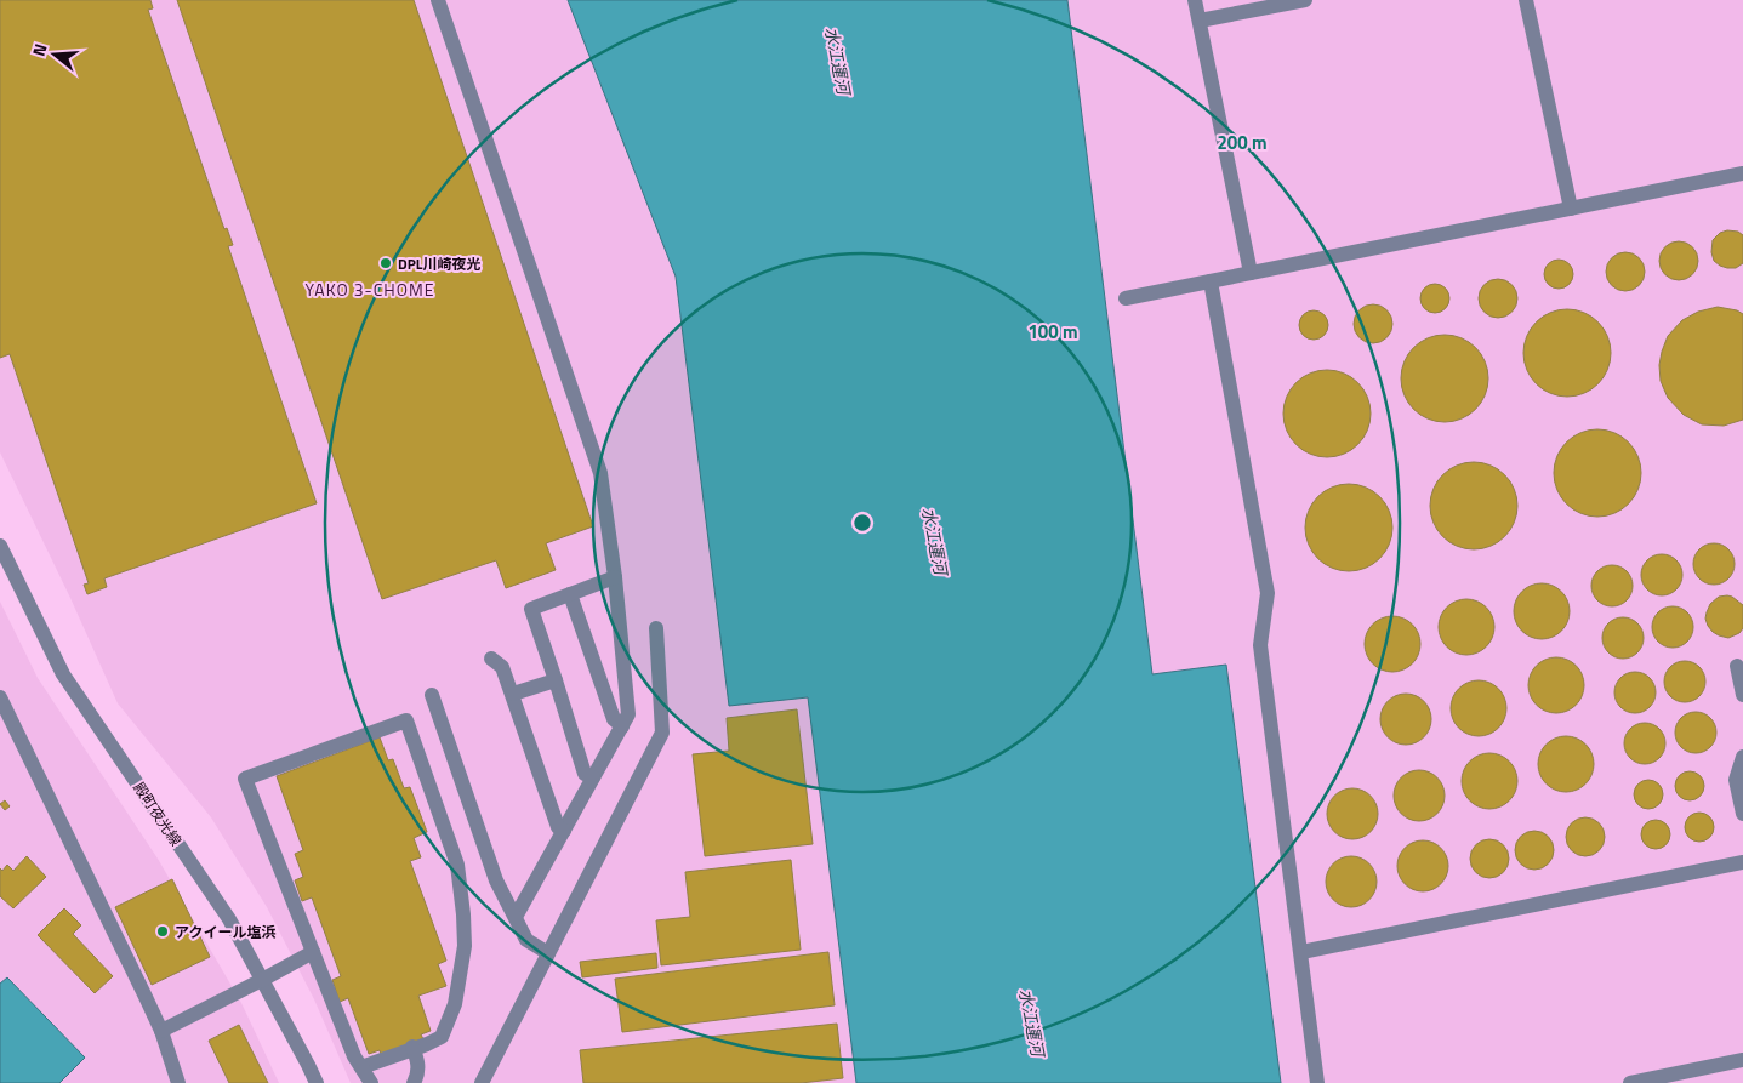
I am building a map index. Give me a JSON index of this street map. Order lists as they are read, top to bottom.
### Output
{
  "streets": {
    "street": ["殿町夜光線"]
  },
  "districts": ["YAKO 3-CHOME"],
  "water": ["水江運河"],
  "places": ["DPL川崎夜光", "アクイール塩浜"],
  "north": "left",
  "rings": ["200 m", "100 m"]
}
